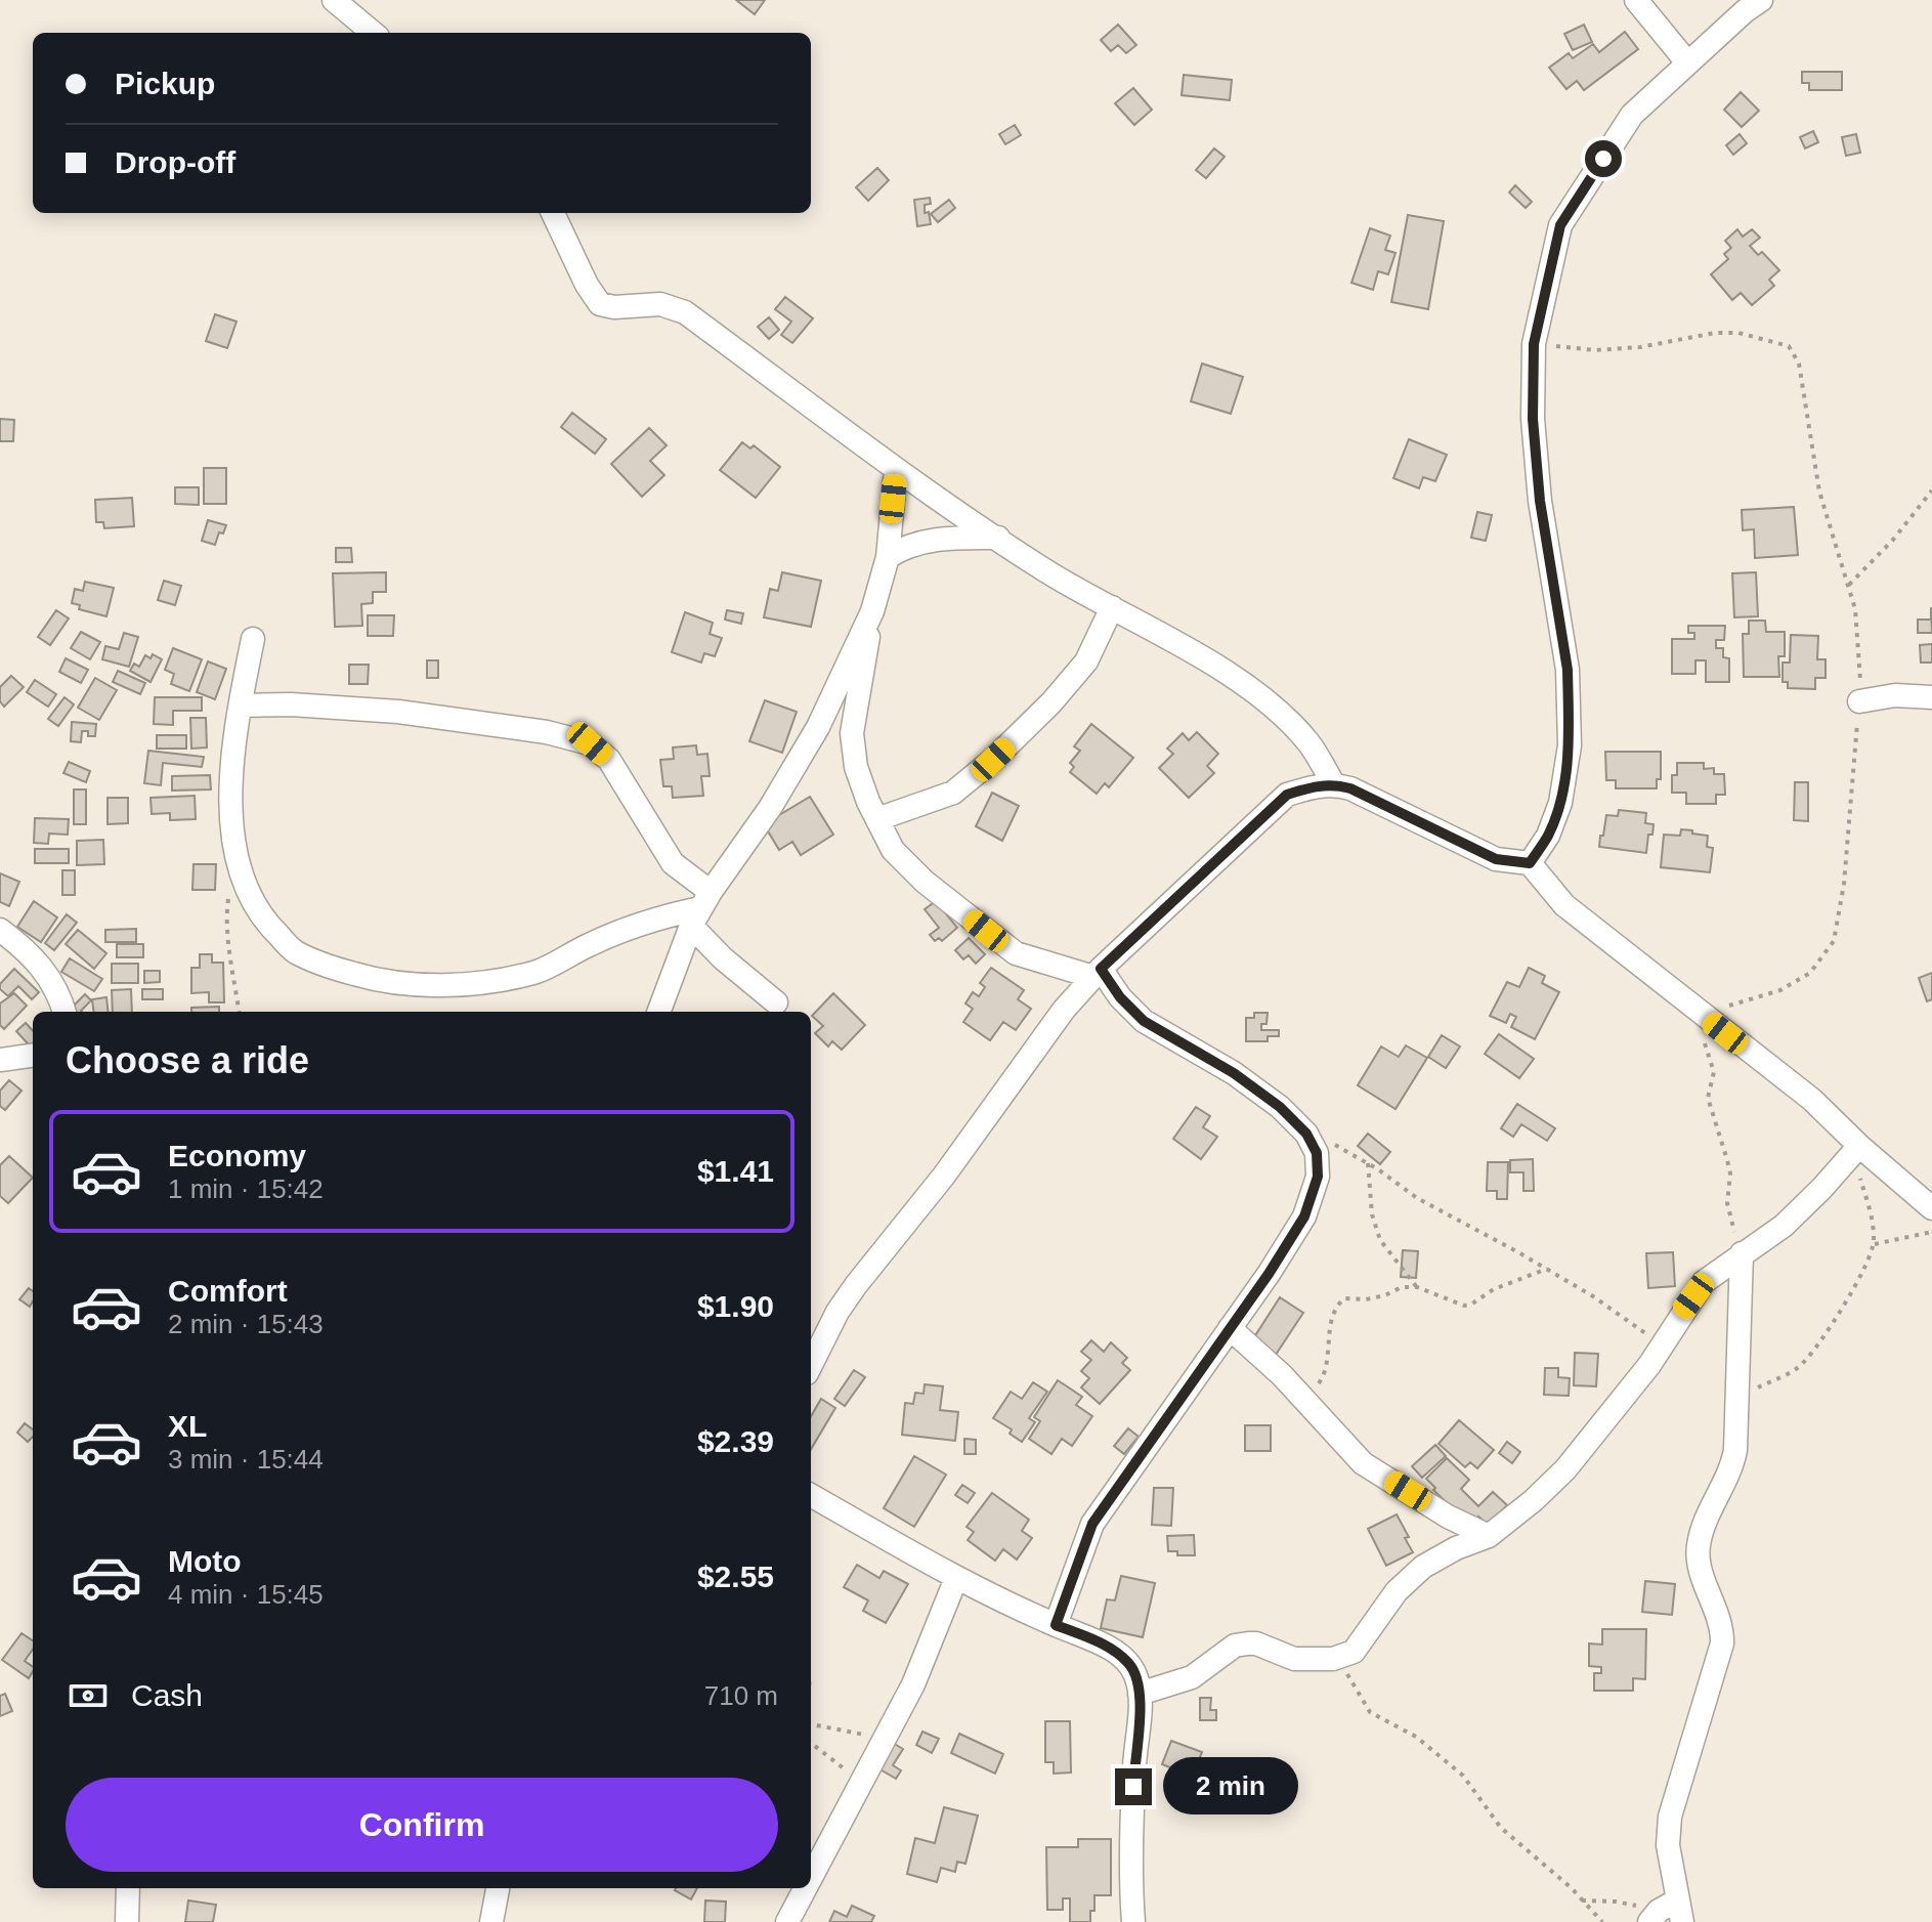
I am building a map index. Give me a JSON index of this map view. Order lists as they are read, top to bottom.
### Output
{
  "page": {
    "banner": ["Pickup", "Drop-off"],
    "heading": "Choose a ride",
    "list": [
      {
        "name": "Economy",
        "note": "1 min · 15:42",
        "value": "$1.41"
      },
      {
        "name": "Comfort",
        "note": "2 min · 15:43",
        "value": "$1.90"
      },
      {
        "name": "XL",
        "note": "3 min · 15:44",
        "value": "$2.39"
      },
      {
        "name": "Moto",
        "note": "4 min · 15:45",
        "value": "$2.55"
      }
    ],
    "pay": ["Cash", "710 m"],
    "bubble": "2 min",
    "buttons": "Confirm"
  }
}
